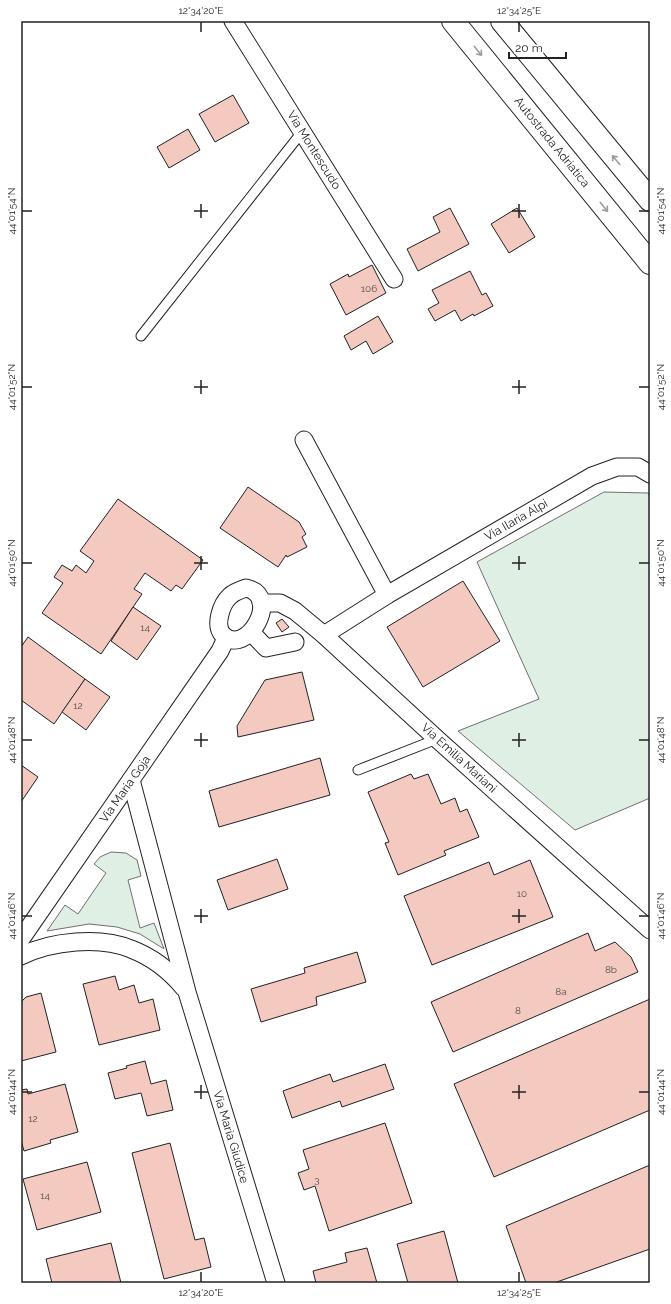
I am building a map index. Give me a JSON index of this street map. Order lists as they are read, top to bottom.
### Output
{
  "streets": {
    "highway": ["Autostrada Adriatica"],
    "street": [
      "Via Montescudo",
      "Via Ilaria Alpi",
      "Via Emilia Mariani",
      "Via Maria Goja",
      "Via Maria Giudice"
    ]
  },
  "crossings": [
    ["Via Ilaria Alpi", "Via Emilia Mariani"],
    ["Via Emilia Mariani", "Via Maria Goja"],
    ["Via Maria Goja", "Via Maria Giudice"]
  ],
  "house_numbers": [
    "106",
    "14",
    "12",
    "10",
    "8b",
    "8a",
    "8",
    "12",
    "3",
    "14"
  ],
  "scale_bar": "20 m",
  "coordinates": [
    "12°34'20\"E",
    "12°34'25\"E",
    "44°01'54\"N",
    "44°01'52\"N",
    "44°01'50\"N",
    "44°01'48\"N",
    "44°01'46\"N",
    "44°01'44\"N"
  ]
}
